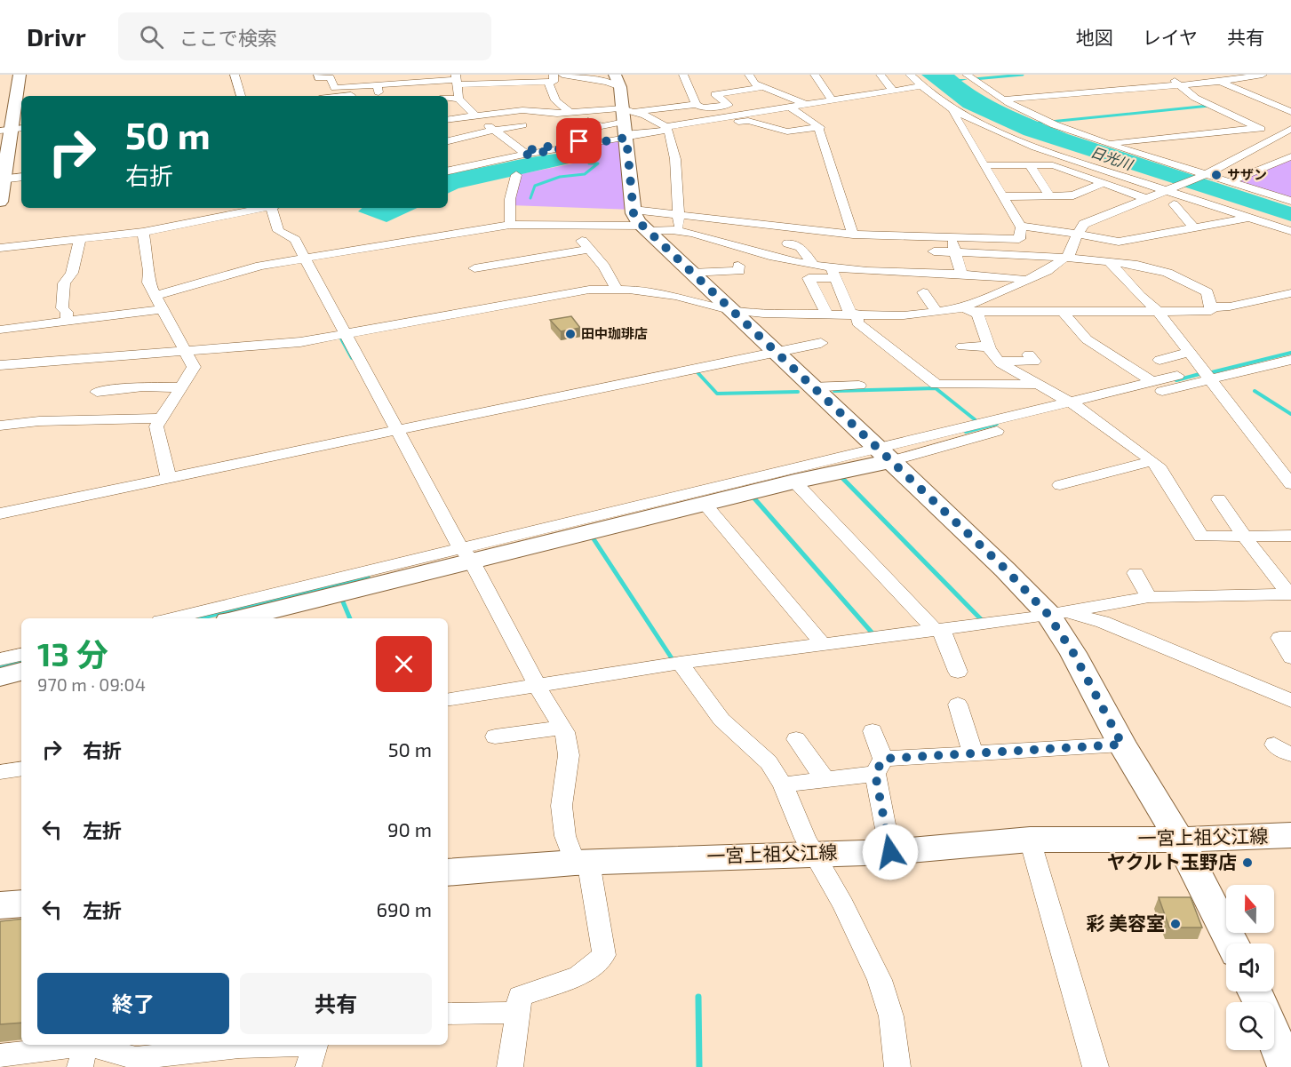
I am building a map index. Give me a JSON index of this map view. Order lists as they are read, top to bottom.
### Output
{
  "streets": {
    "street": ["一宮上祖父江線"]
  },
  "water": ["日光川"],
  "places": [
    "サザン",
    "田中珈琲店",
    "ヤクルト玉野店",
    "彩 美容室"
  ],
  "north": "top",
  "page": {
    "header": "Drivr",
    "search": "ここで検索",
    "nav": ["地図", "レイヤ", "共有"],
    "turn": ["50 m", "右折"],
    "heading": ["13 分", "970 m · 09:04"],
    "list": [
      {
        "name": "右折",
        "value": "50 m"
      },
      {
        "name": "左折",
        "value": "90 m"
      },
      {
        "name": "左折",
        "value": "690 m"
      }
    ],
    "buttons": ["終了", "共有"]
  }
}
